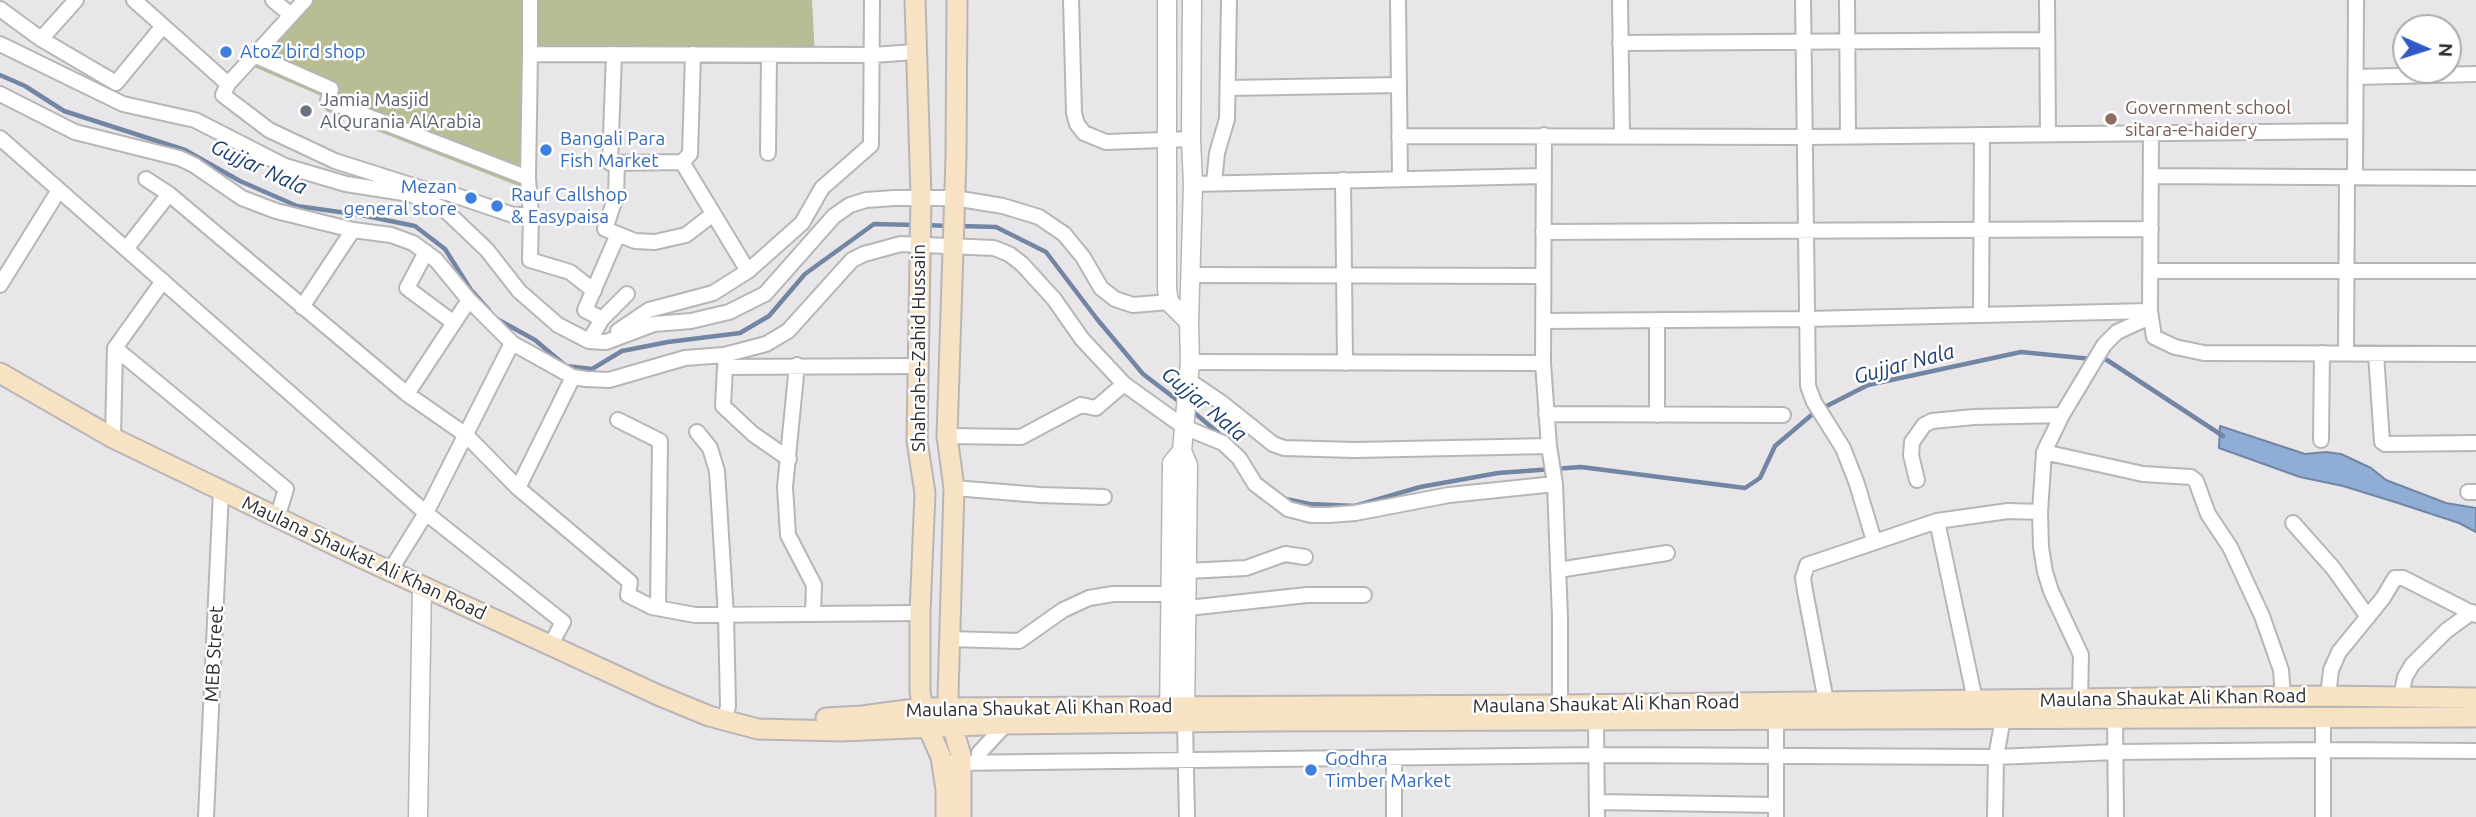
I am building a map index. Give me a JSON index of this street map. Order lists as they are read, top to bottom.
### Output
{
  "streets": {
    "main road": ["Shahrah-e-Zahid Hussain", "Maulana Shaukat Ali Khan Road"],
    "street": ["MEB Street"]
  },
  "crossings": [
    ["Shahrah-e-Zahid Hussain", "Maulana Shaukat Ali Khan Road"],
    ["Maulana Shaukat Ali Khan Road", "MEB Street"]
  ],
  "water": ["Gujjar Nala"],
  "places": [
    "AtoZ bird shop",
    "Jamia Masjid AlQurania AlArabia",
    "Government school sitara-e-haidery",
    "Bangali Para Fish Market",
    "Mezan general store",
    "Rauf Callshop & Easypaisa",
    "Godhra Timber Market"
  ],
  "north": "right"
}
